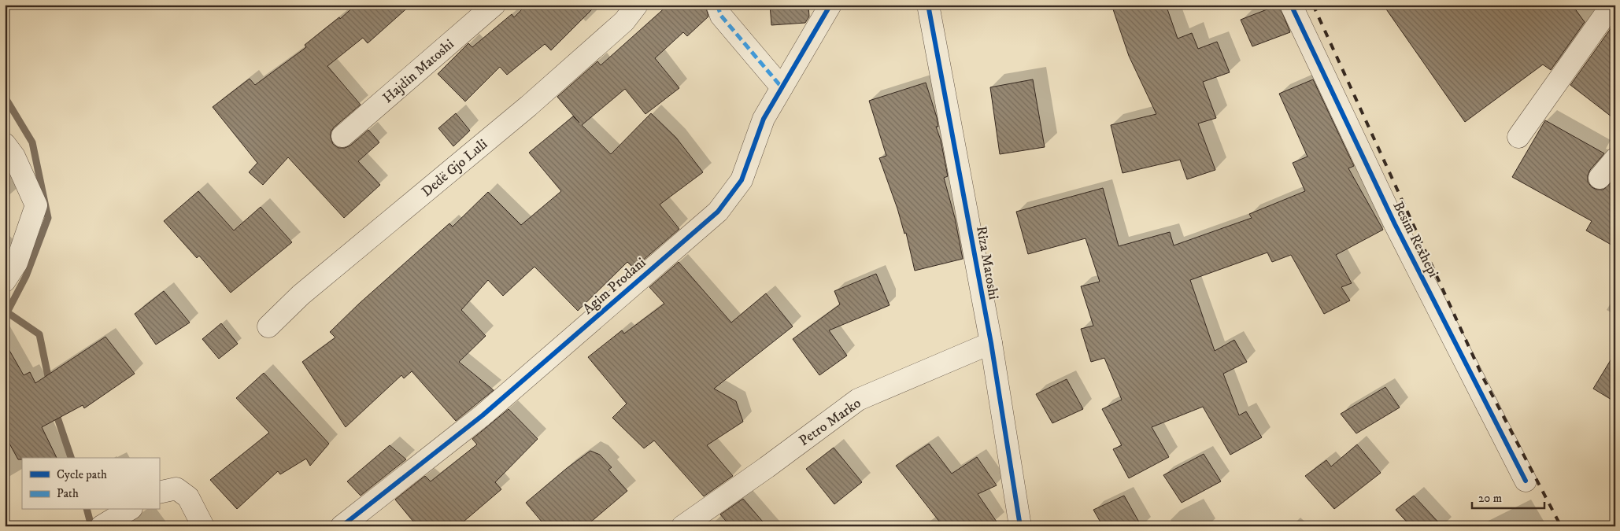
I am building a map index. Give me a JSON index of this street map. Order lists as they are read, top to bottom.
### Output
{
  "streets": {
    "street": [
      "Hajdin Matoshi",
      "Dedë Gjo Luli",
      "Besim Rexhepi",
      "Riza Matoshi",
      "Agim Prodani",
      "Petro Marko"
    ]
  },
  "crossings": [
    ["Riza Matoshi", "Petro Marko"]
  ],
  "legend": ["Cycle path", "Path"],
  "scale_bar": "20 m"
}
